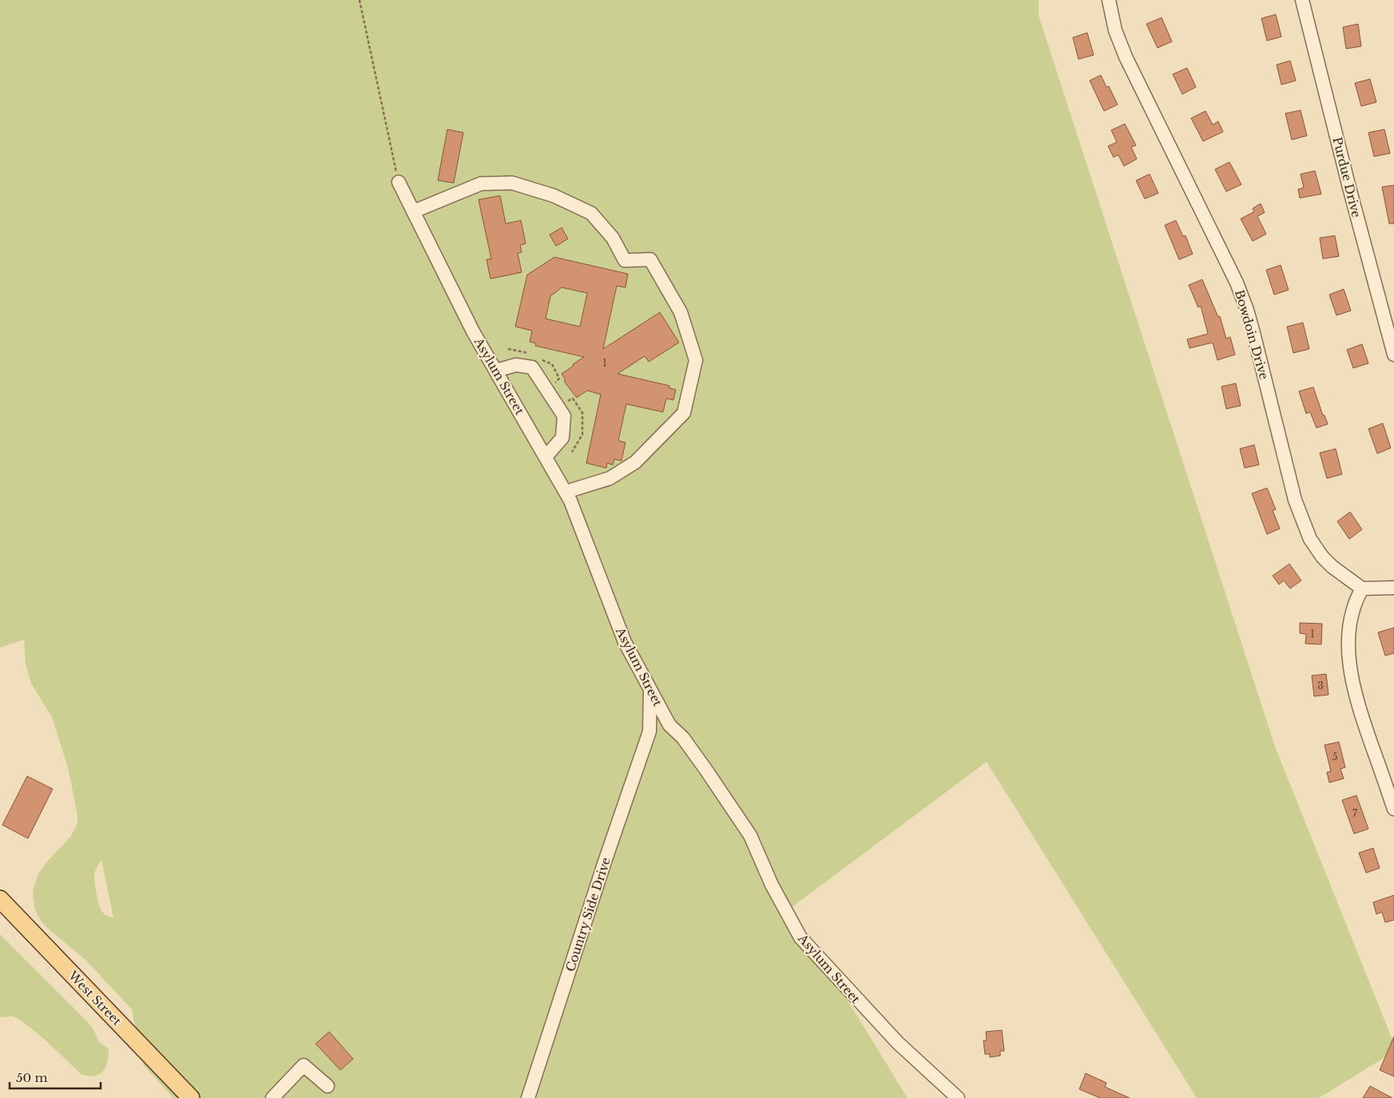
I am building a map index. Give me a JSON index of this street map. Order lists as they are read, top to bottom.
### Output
{
  "streets": {
    "main road": ["West Street"],
    "street": [
      "Purdue Drive",
      "Bowdoin Drive",
      "Asylum Street",
      "Country Side Drive"
    ]
  },
  "crossings": [
    ["Asylum Street", "Country Side Drive"]
  ],
  "house_numbers": [
    "1",
    "1",
    "3",
    "5",
    "7"
  ],
  "scale_bar": "50 m"
}
